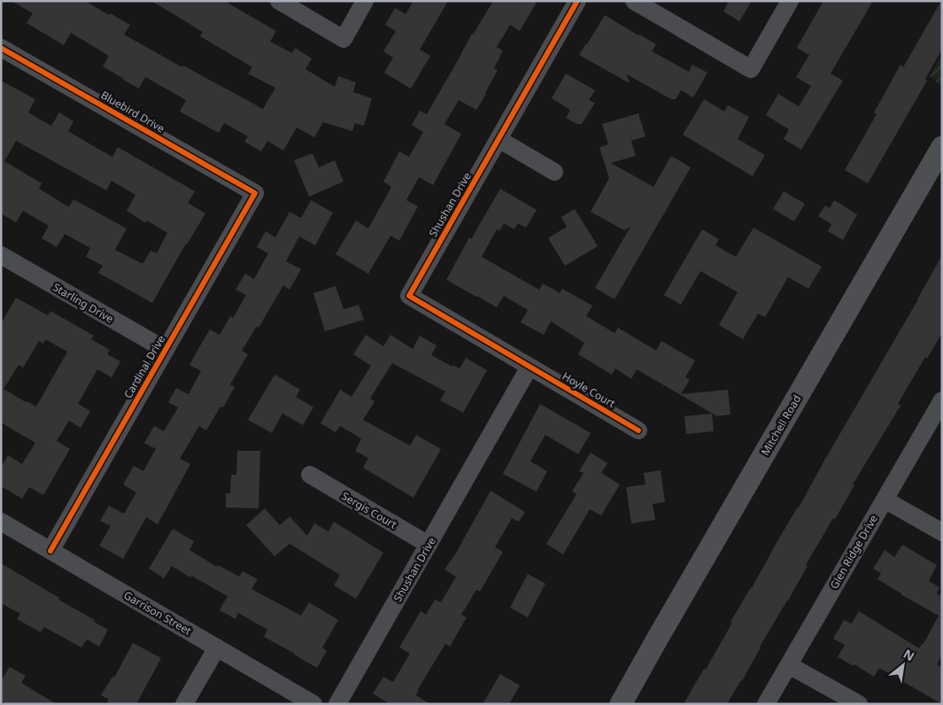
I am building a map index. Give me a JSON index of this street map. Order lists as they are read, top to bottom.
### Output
{
  "streets": {
    "main road": ["Mitchell Road"],
    "street": [
      "Bluebird Drive",
      "Shushan Drive",
      "Starling Drive",
      "Cardinal Drive",
      "Hoyle Court",
      "Sergis Court",
      "Glen Ridge Drive",
      "Garrison Street"
    ]
  },
  "crossings": [
    ["Bluebird Drive", "Cardinal Drive"],
    ["Shushan Drive", "Hoyle Court"],
    ["Shushan Drive", "Sergis Court"],
    ["Starling Drive", "Cardinal Drive"],
    ["Cardinal Drive", "Garrison Street"]
  ],
  "north": "top right"
}
